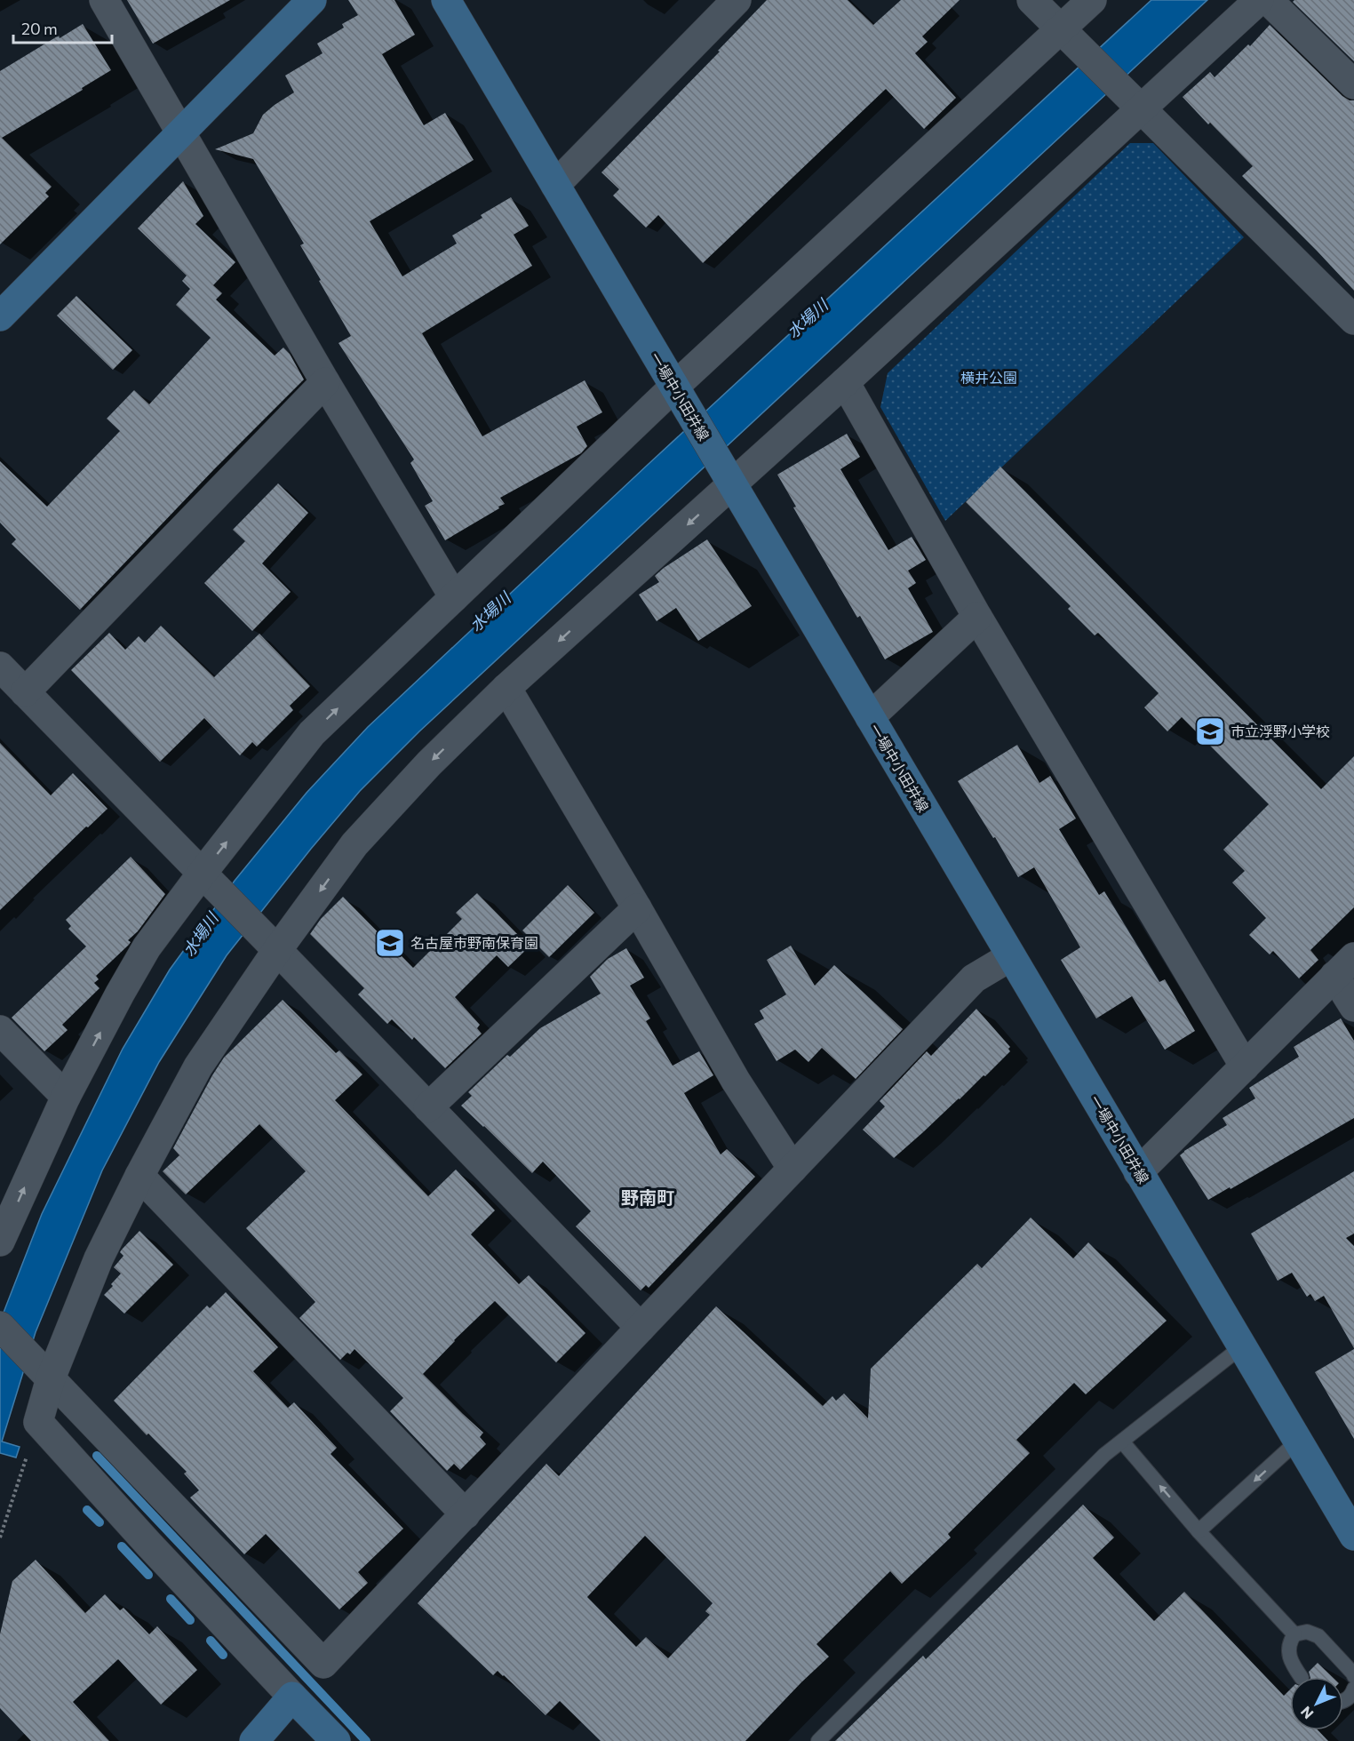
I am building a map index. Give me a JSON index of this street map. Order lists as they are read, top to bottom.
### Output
{
  "streets": {
    "main road": ["一場中小田井線"]
  },
  "districts": ["野南町"],
  "water": ["水場川"],
  "parks": ["横井公園"],
  "places": {
    "school or university": ["市立浮野小学校", "名古屋市野南保育園"]
  },
  "scale_bar": "20 m",
  "north": "bottom left"
}
